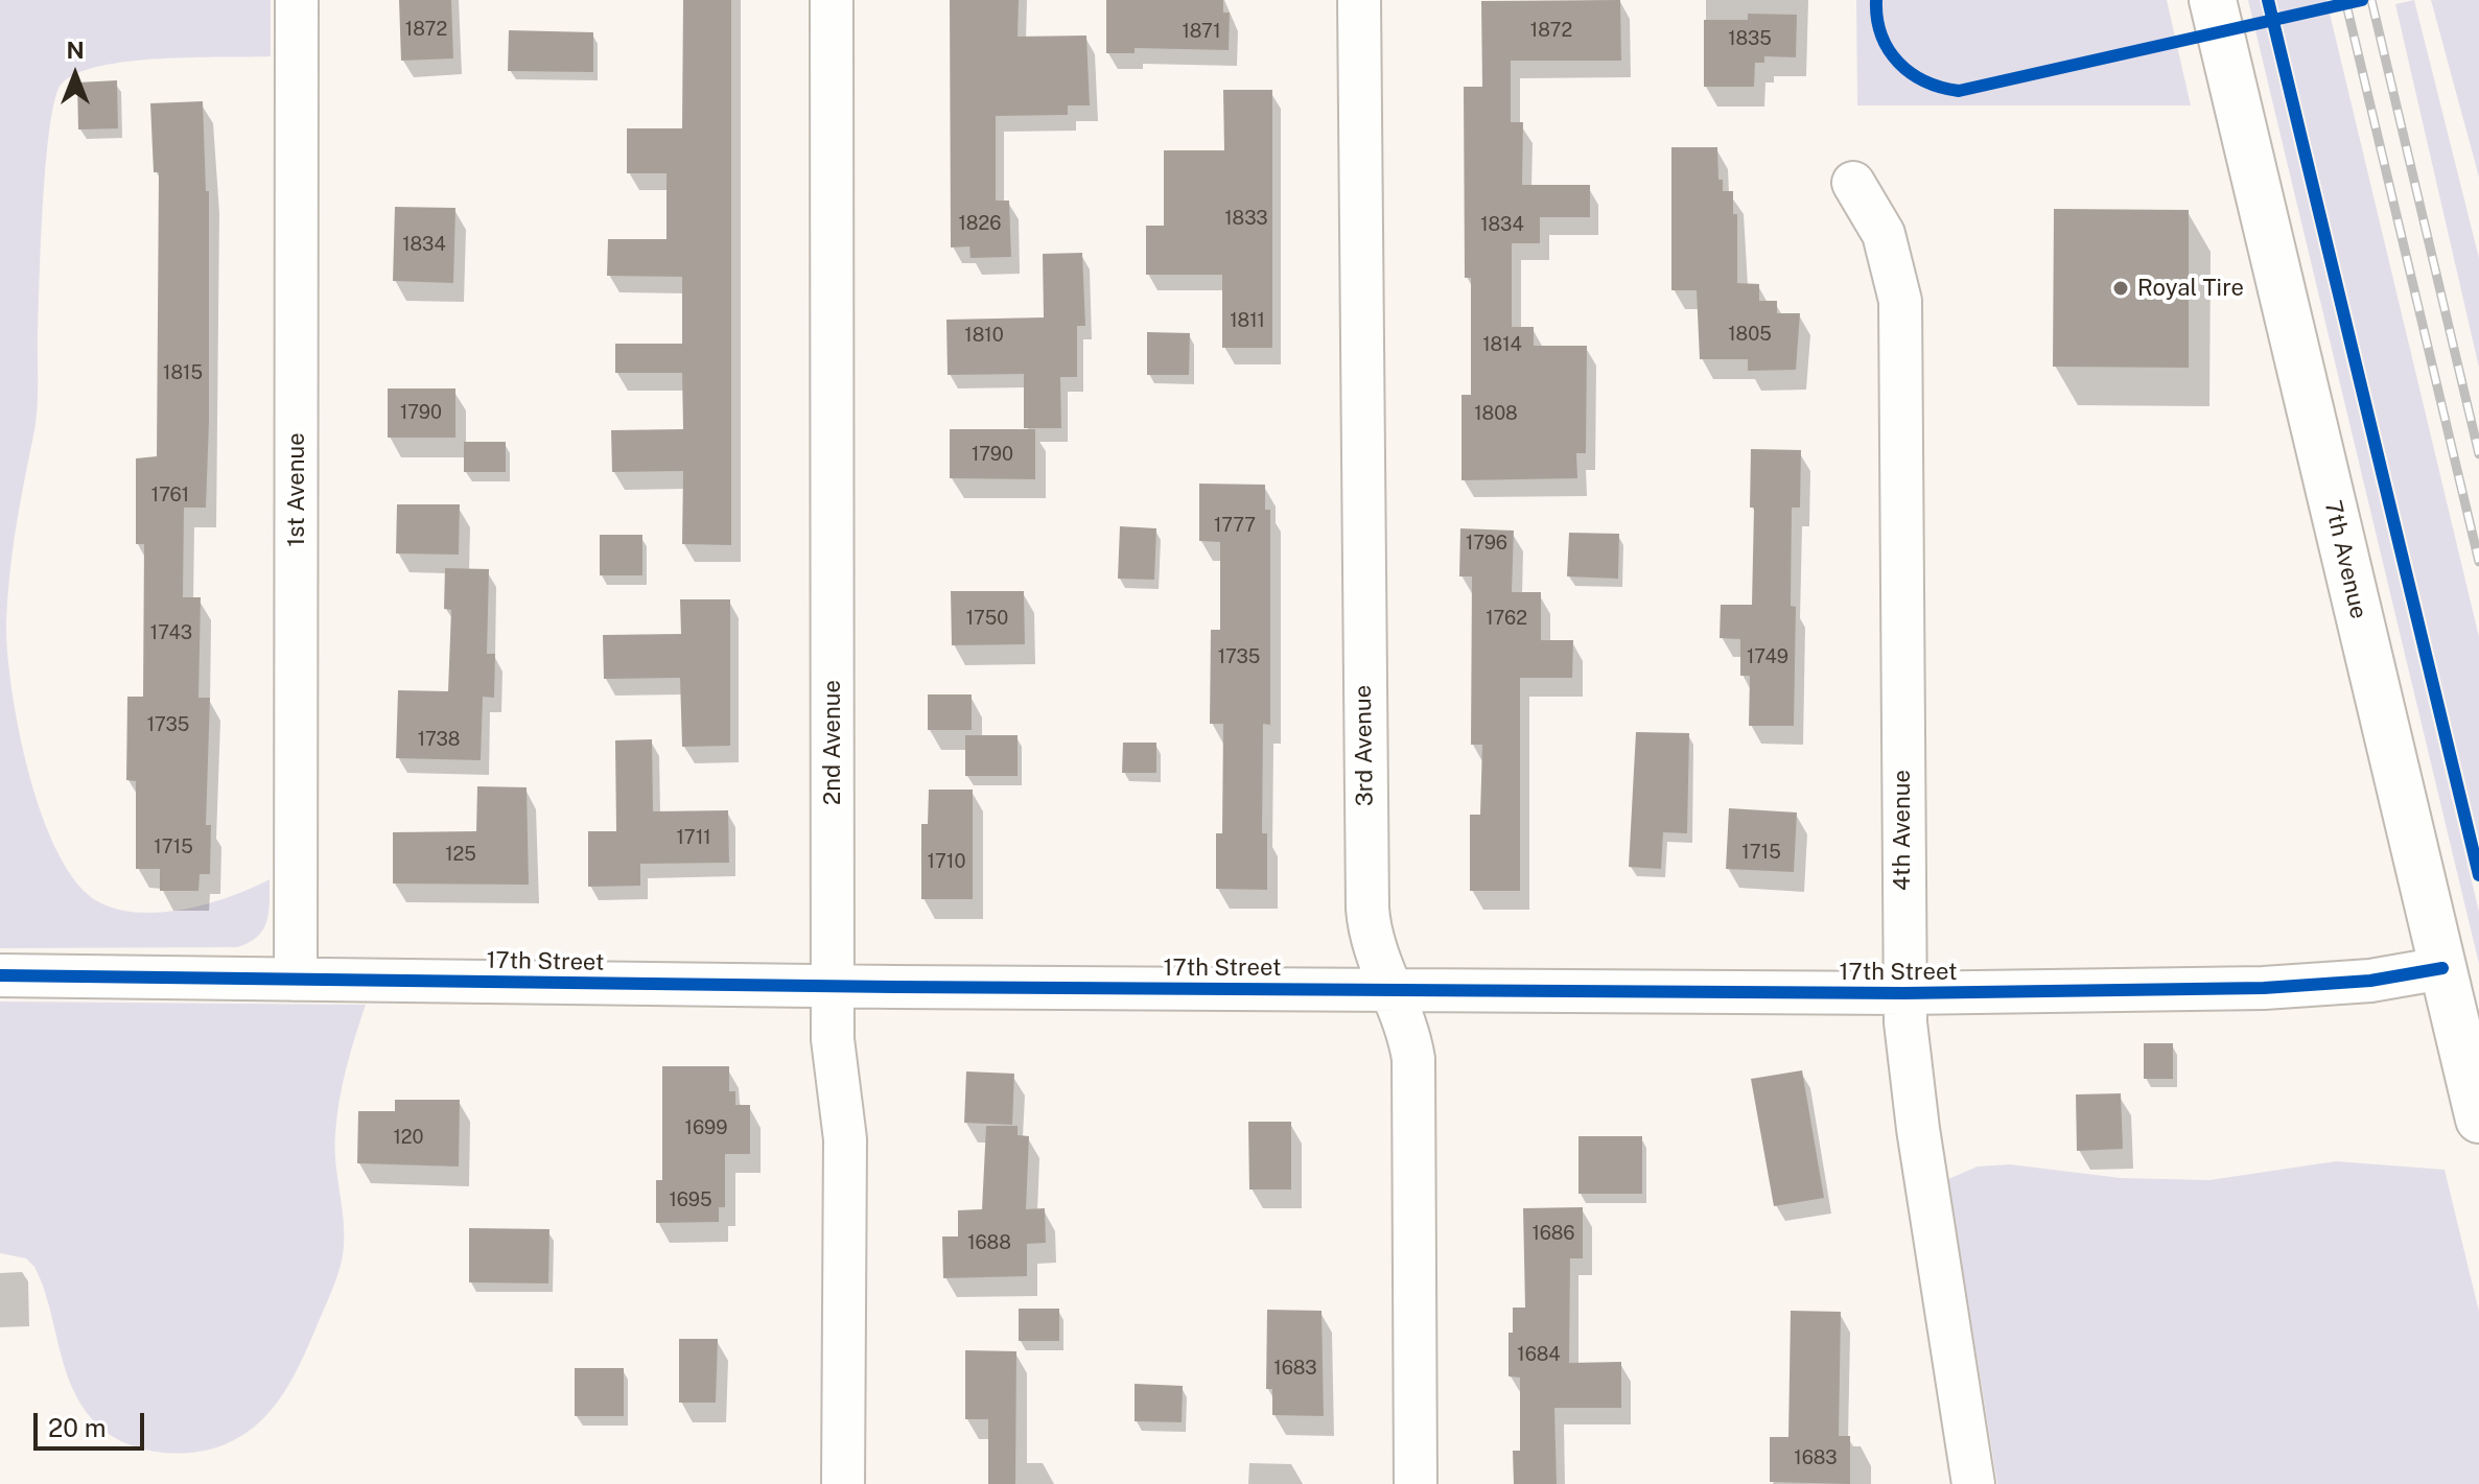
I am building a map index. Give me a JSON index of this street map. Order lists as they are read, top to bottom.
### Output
{
  "streets": {
    "street": [
      "1st Avenue",
      "7th Avenue",
      "2nd Avenue",
      "3rd Avenue",
      "4th Avenue",
      "17th Street"
    ]
  },
  "crossings": [
    ["1st Avenue", "17th Street"],
    ["7th Avenue", "17th Street"],
    ["2nd Avenue", "17th Street"],
    ["3rd Avenue", "17th Street"],
    ["4th Avenue", "17th Street"]
  ],
  "places": ["Royal Tire"],
  "house_numbers": [
    "1872",
    "1872",
    "1871",
    "1835",
    "1833",
    "1826",
    "1834",
    "1834",
    "1811",
    "1805",
    "1810",
    "1814",
    "1815",
    "1790",
    "1808",
    "1790",
    "1761",
    "1777",
    "1796",
    "1750",
    "1762",
    "1743",
    "1735",
    "1749",
    "1735",
    "1738",
    "1711",
    "1715",
    "1715",
    "125",
    "1710",
    "1699",
    "120",
    "1695",
    "1686",
    "1688",
    "1684",
    "1683",
    "1683"
  ],
  "scale_bar": "20 m",
  "north": "top"
}
